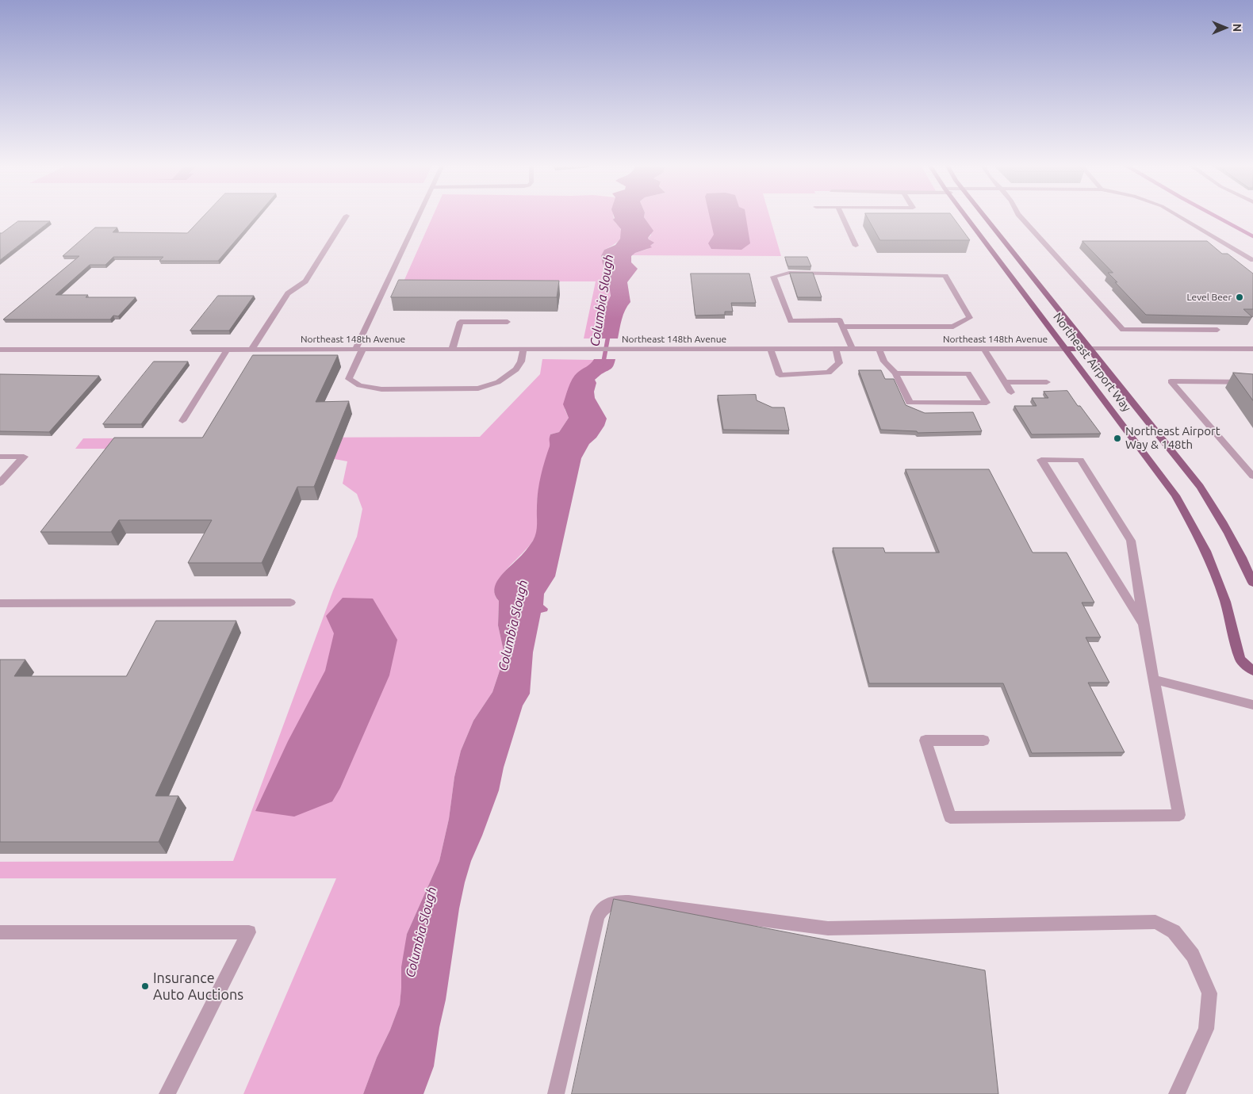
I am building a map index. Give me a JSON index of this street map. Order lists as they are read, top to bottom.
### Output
{
  "streets": {
    "main road": ["Northeast 148th Avenue", "Northeast Airport Way"]
  },
  "crossings": [
    ["Northeast 148th Avenue", "Northeast Airport Way"]
  ],
  "water": ["Columbia Slough"],
  "places": ["Level Beer", "Northeast Airport Way & 148th", "Insurance Auto Auctions"],
  "north": "right"
}
